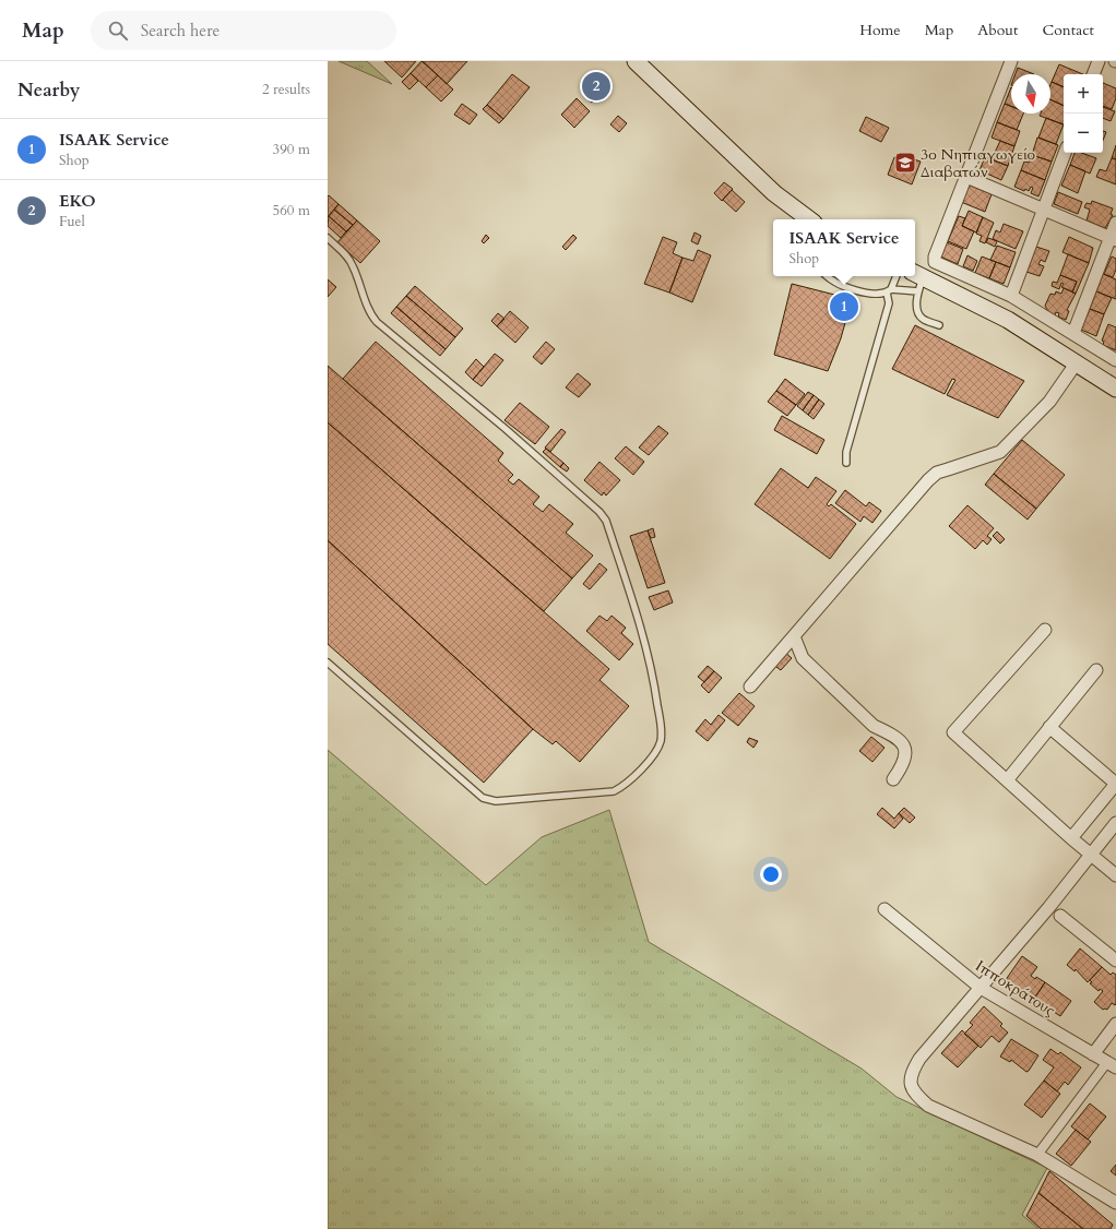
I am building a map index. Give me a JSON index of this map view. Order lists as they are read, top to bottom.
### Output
{
  "streets": {
    "street": ["Ιπποκράτους"]
  },
  "places": {
    "school or university": ["3ο Νηπιαγωγείο Διαβατών"]
  },
  "north": "bottom",
  "page": {
    "header": "Map",
    "search": "Search here",
    "nav": [
      "Home",
      "Map",
      "About",
      "Contact"
    ],
    "heading": ["Nearby", "2 results"],
    "pins": ["2", "1"],
    "map_buttons": ["+", "−"],
    "list": [
      {
        "mark": "1",
        "name": "ISAAK Service",
        "note": "Shop",
        "value": "390 m"
      },
      {
        "mark": "2",
        "name": "EKO",
        "note": "Fuel",
        "value": "560 m"
      }
    ],
    "popup": ["ISAAK Service", "Shop"]
  }
}
